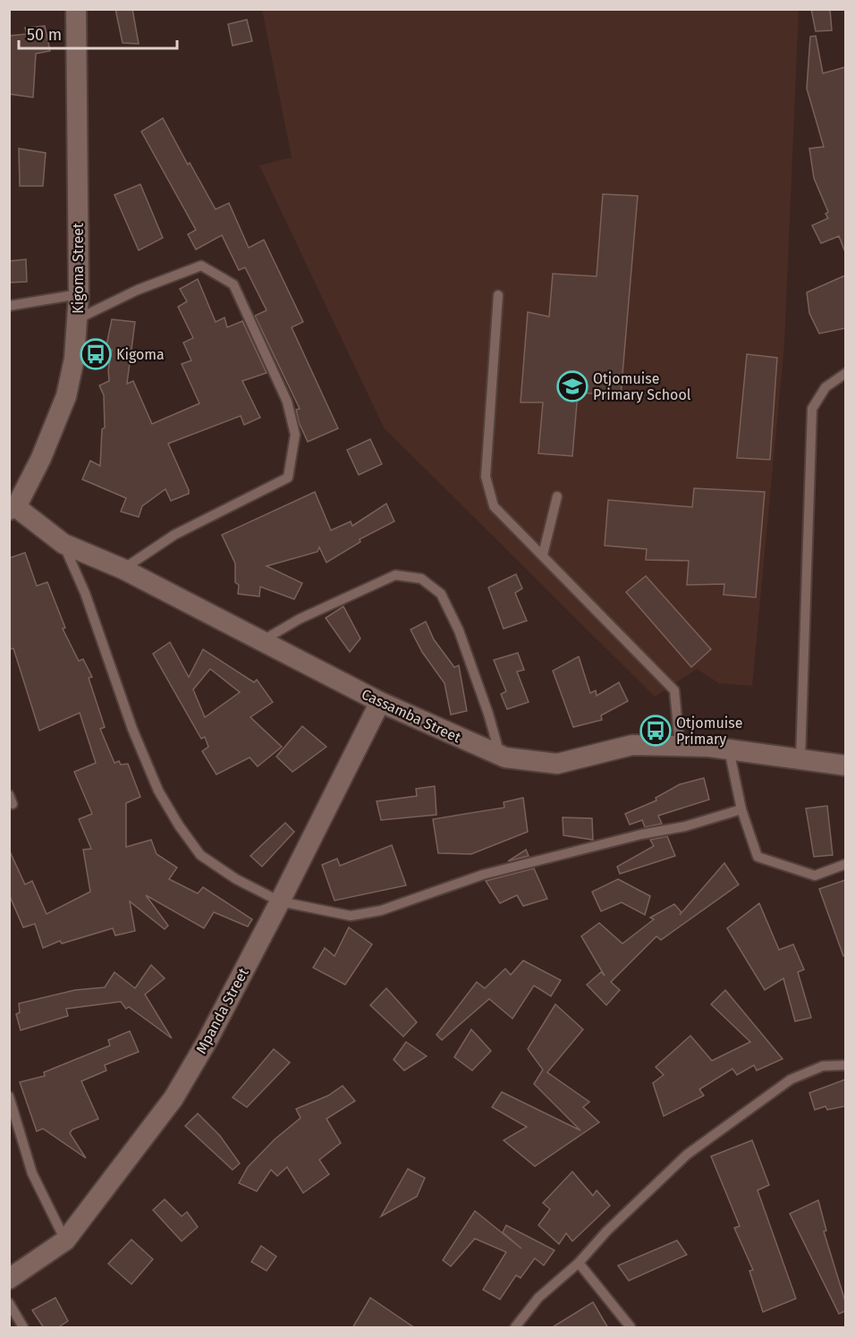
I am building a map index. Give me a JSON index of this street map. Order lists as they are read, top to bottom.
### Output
{
  "streets": {
    "street": ["Kigoma Street", "Cassamba Street", "Mpanda Street"]
  },
  "crossings": [
    ["Kigoma Street", "Cassamba Street"],
    ["Cassamba Street", "Mpanda Street"]
  ],
  "places": {
    "bus stop": ["Kigoma", "Otjomuise Primary"],
    "school or university": ["Otjomuise Primary School"]
  },
  "scale_bar": "50 m"
}
